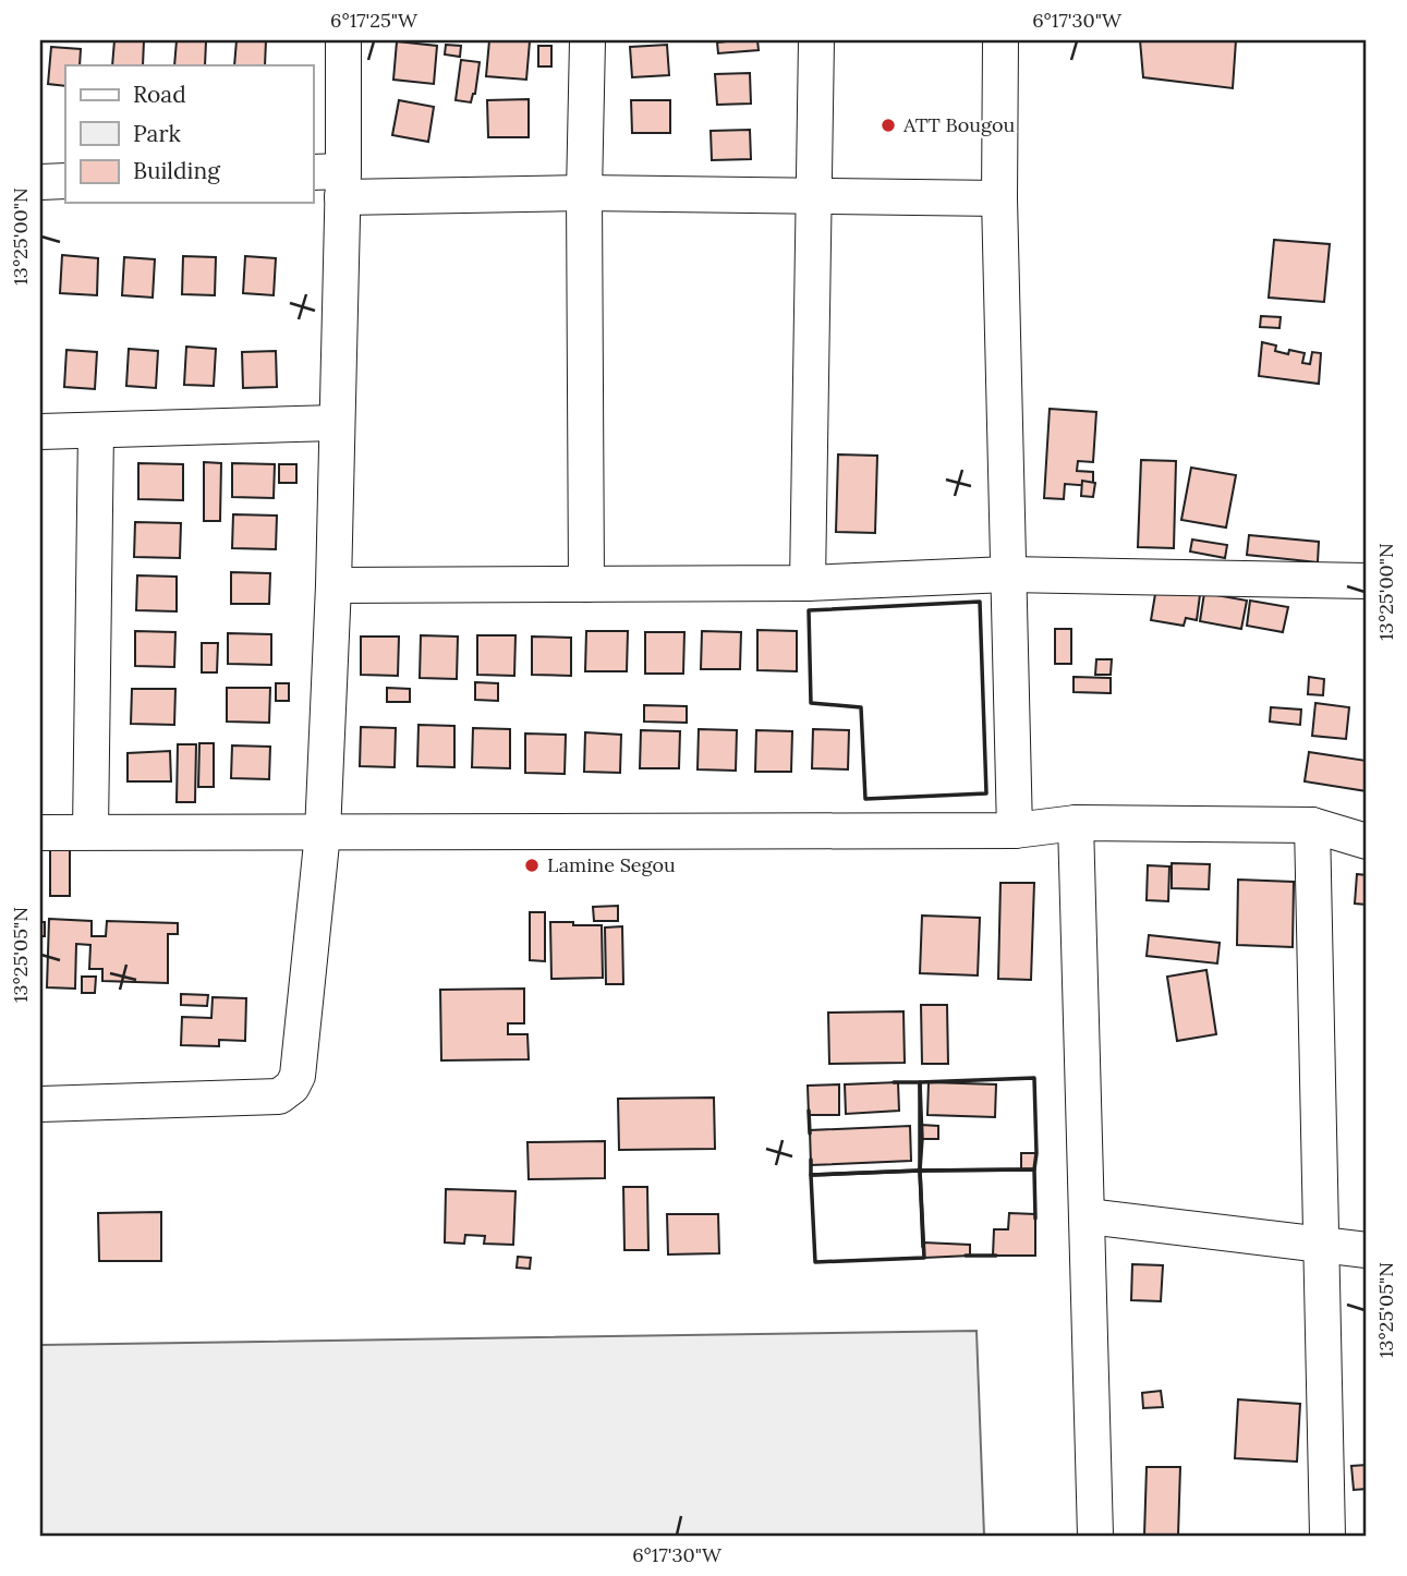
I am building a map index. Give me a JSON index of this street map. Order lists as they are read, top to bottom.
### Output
{
  "places": ["ATT Bougou", "Lamine Segou"],
  "legend": ["Road", "Park", "Building"],
  "coordinates": [
    "6°17'25\"W",
    "6°17'30\"W",
    "13°25'00\"N",
    "13°25'05\"N"
  ]
}
